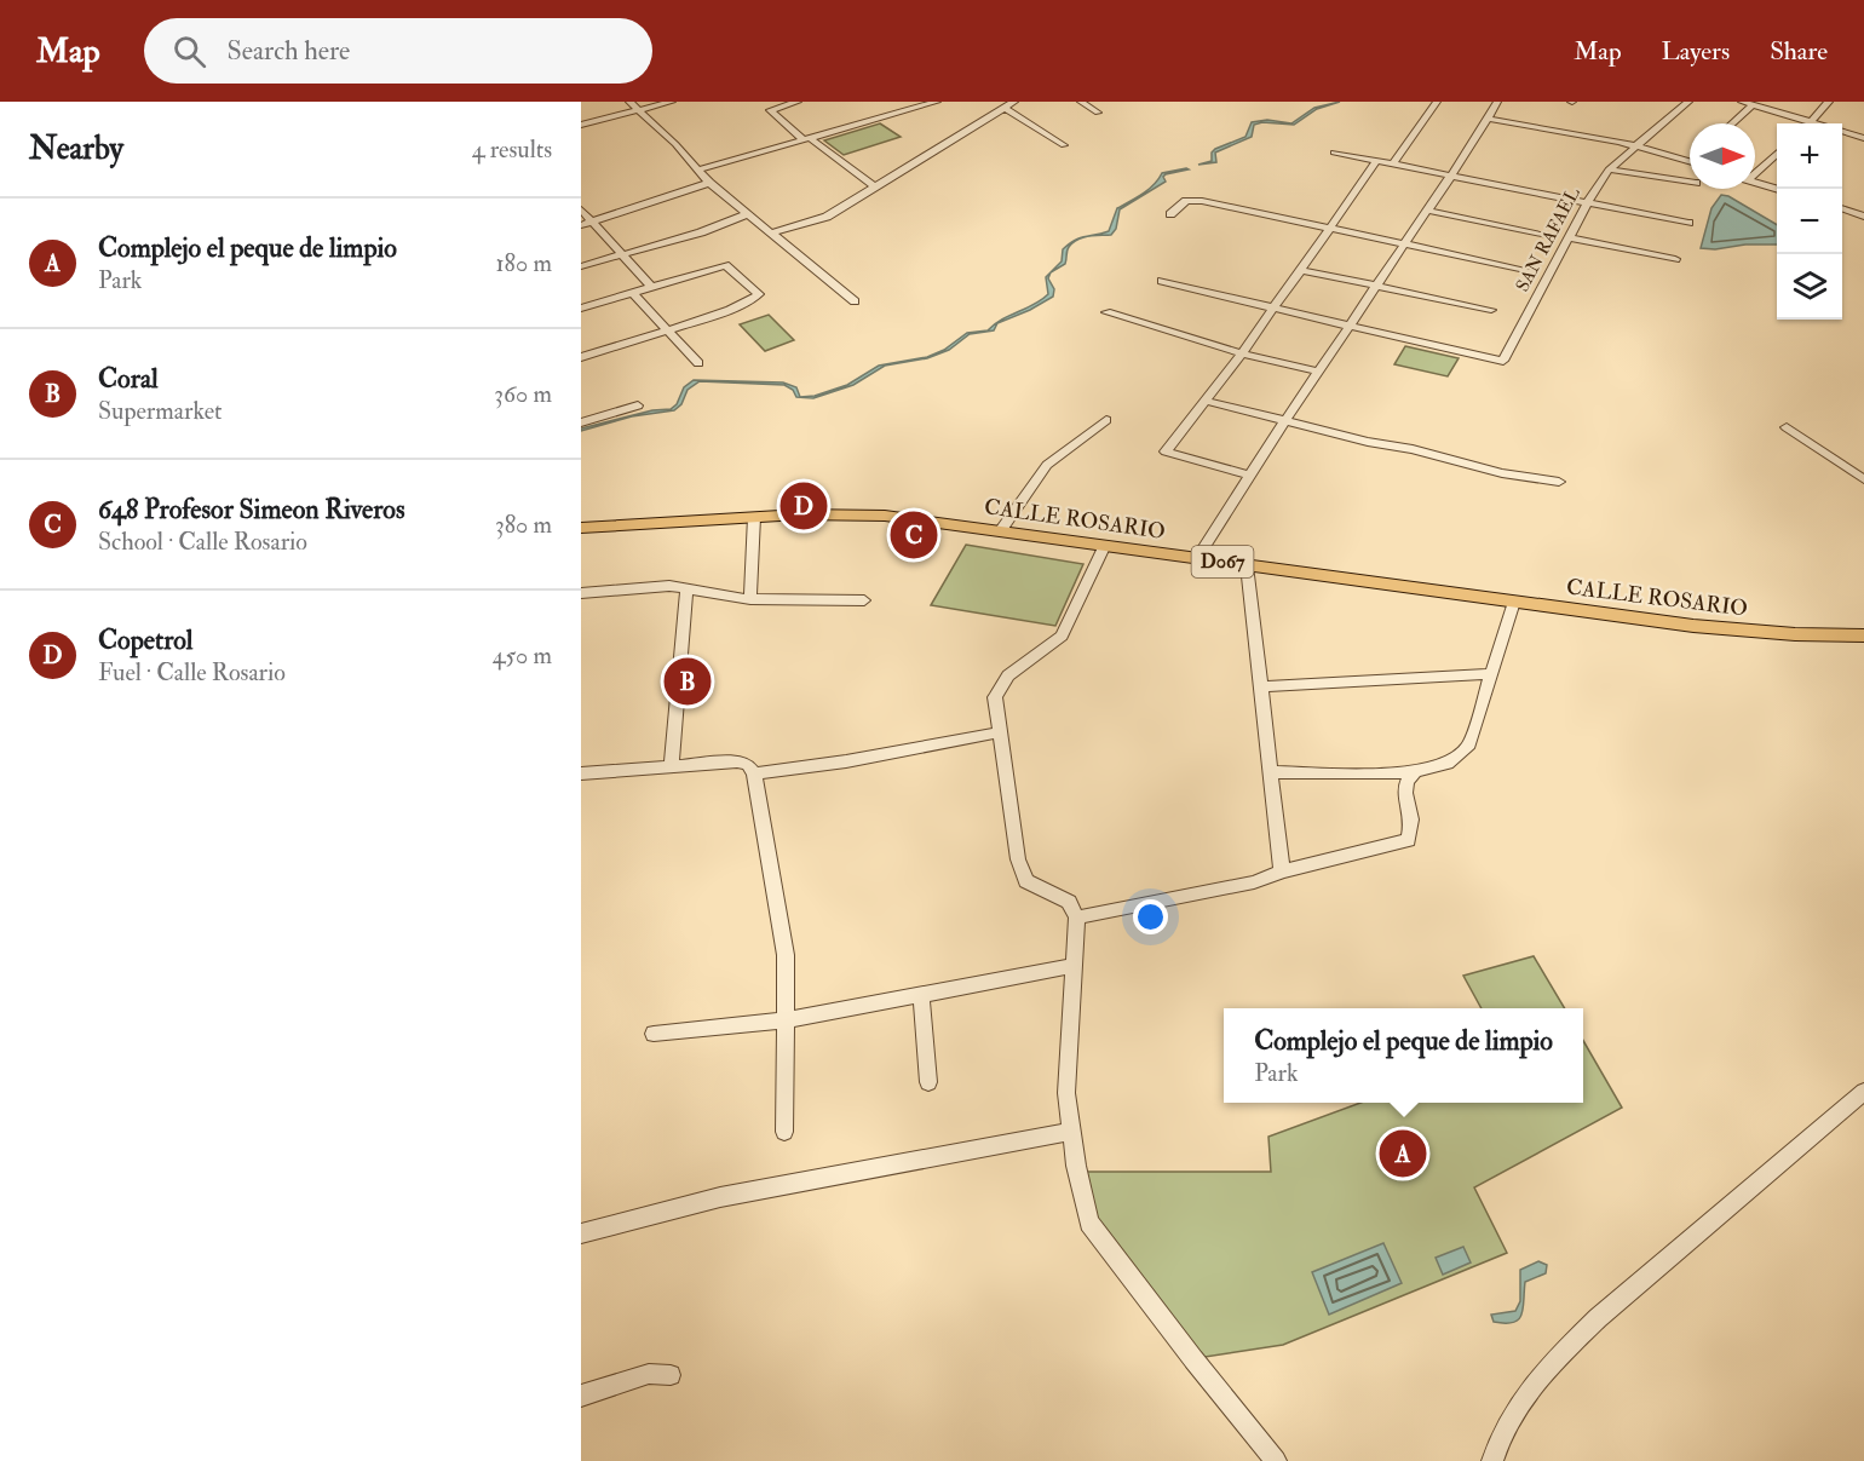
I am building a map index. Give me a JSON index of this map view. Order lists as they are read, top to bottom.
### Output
{
  "streets": {
    "main road": ["CALLE ROSARIO", "D067"],
    "street": ["SAN RAFAEL"]
  },
  "north": "right",
  "page": {
    "header": "Map",
    "search": "Search here",
    "nav": ["Map", "Layers", "Share"],
    "heading": ["Nearby", "4 results"],
    "map_buttons": ["+", "−"],
    "list": [
      {
        "mark": "A",
        "name": "Complejo el peque de limpio",
        "note": "Park",
        "value": "180 m"
      },
      {
        "mark": "B",
        "name": "Coral",
        "note": "Supermarket",
        "value": "360 m"
      },
      {
        "mark": "C",
        "name": "648 Profesor Simeon Riveros",
        "note": "School · Calle Rosario",
        "value": "380 m"
      },
      {
        "mark": "D",
        "name": "Copetrol",
        "note": "Fuel · Calle Rosario",
        "value": "450 m"
      }
    ],
    "pins": [
      "D",
      "C",
      "B",
      "A"
    ],
    "popup": ["Complejo el peque de limpio", "Park"]
  }
}
